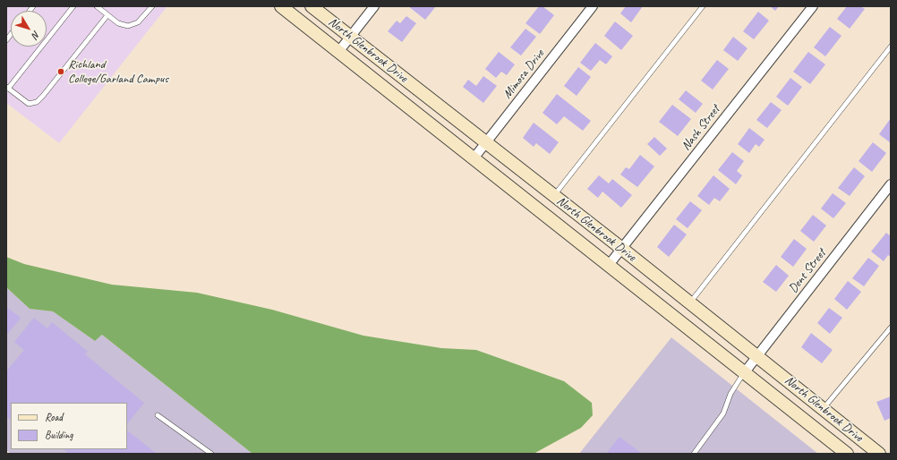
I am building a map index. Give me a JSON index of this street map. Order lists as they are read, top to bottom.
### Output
{
  "streets": {
    "main road": ["North Glenbrook Drive"],
    "street": ["Mimosa Drive", "Nash Street", "Dent Street"]
  },
  "crossings": [
    ["North Glenbrook Drive", "Mimosa Drive"],
    ["North Glenbrook Drive", "Nash Street"],
    ["North Glenbrook Drive", "Dent Street"]
  ],
  "places": ["Richland College/Garland Campus"],
  "legend": ["Road", "Building"],
  "north": "bottom right"
}
